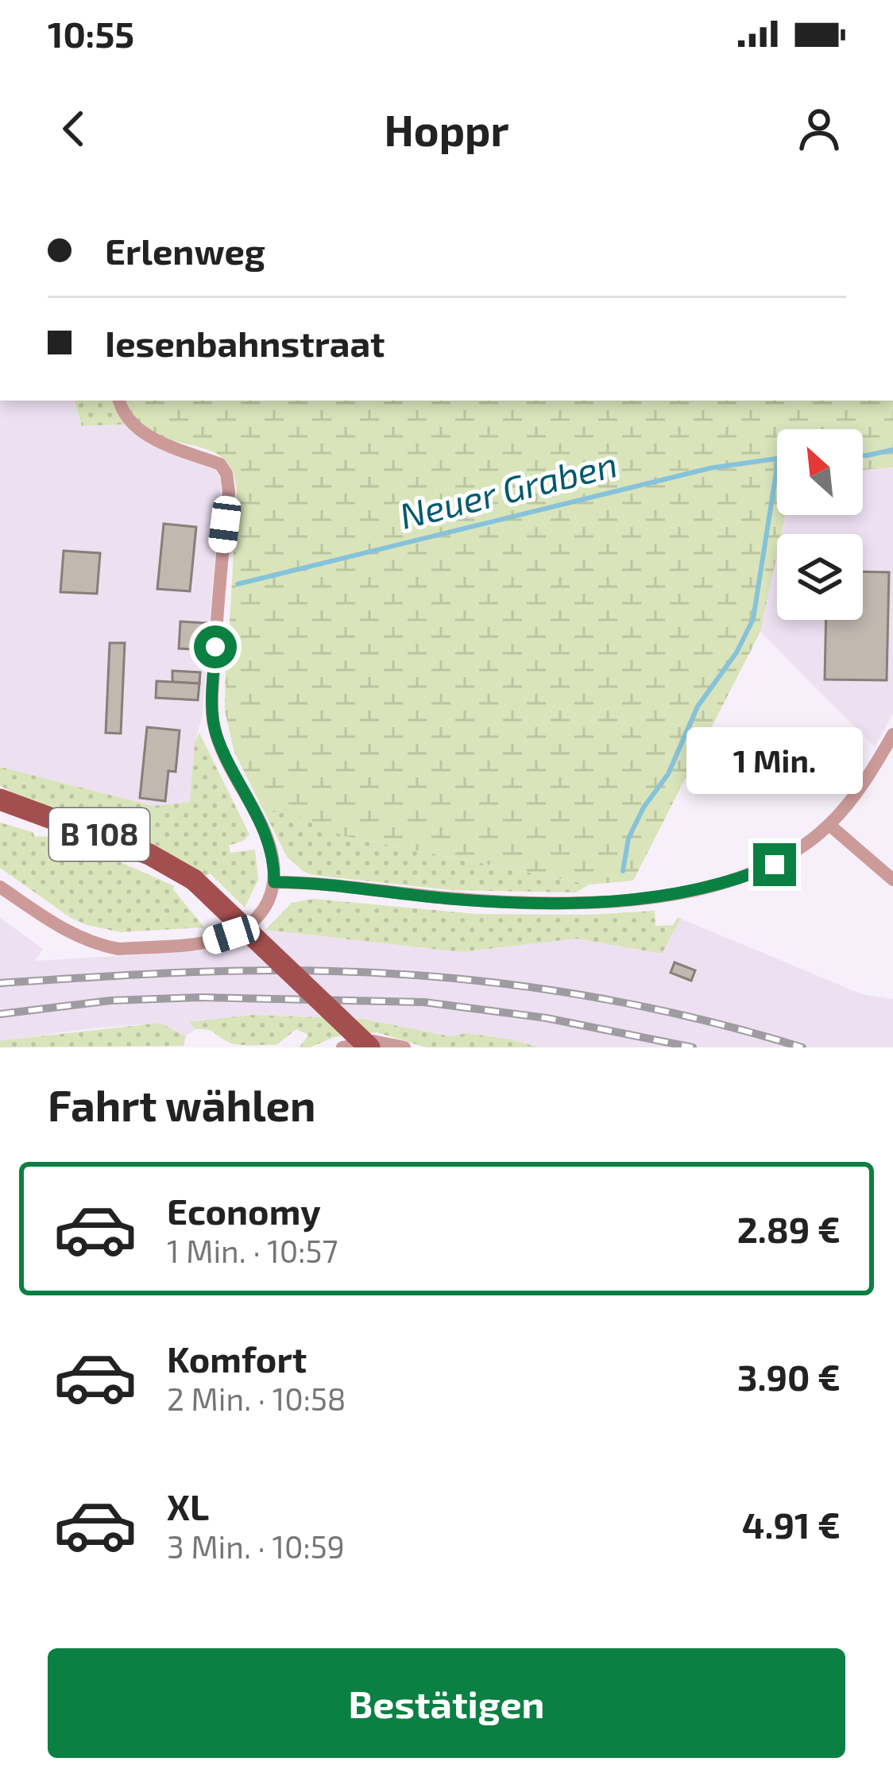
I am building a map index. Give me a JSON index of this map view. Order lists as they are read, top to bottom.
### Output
{
  "streets": {
    "main road": ["B 108"]
  },
  "water": ["Neuer Graben"],
  "north": "top left",
  "page": {
    "status": "10:55",
    "header": "Hoppr",
    "banner": ["Erlenweg", "Iesenbahnstraat"],
    "bubble": "1 Min.",
    "heading": "Fahrt wählen",
    "list": [
      {
        "name": "Economy",
        "note": "1 Min. · 10:57",
        "value": "2.89 €"
      },
      {
        "name": "Komfort",
        "note": "2 Min. · 10:58",
        "value": "3.90 €"
      },
      {
        "name": "XL",
        "note": "3 Min. · 10:59",
        "value": "4.91 €"
      }
    ],
    "buttons": "Bestätigen"
  }
}
